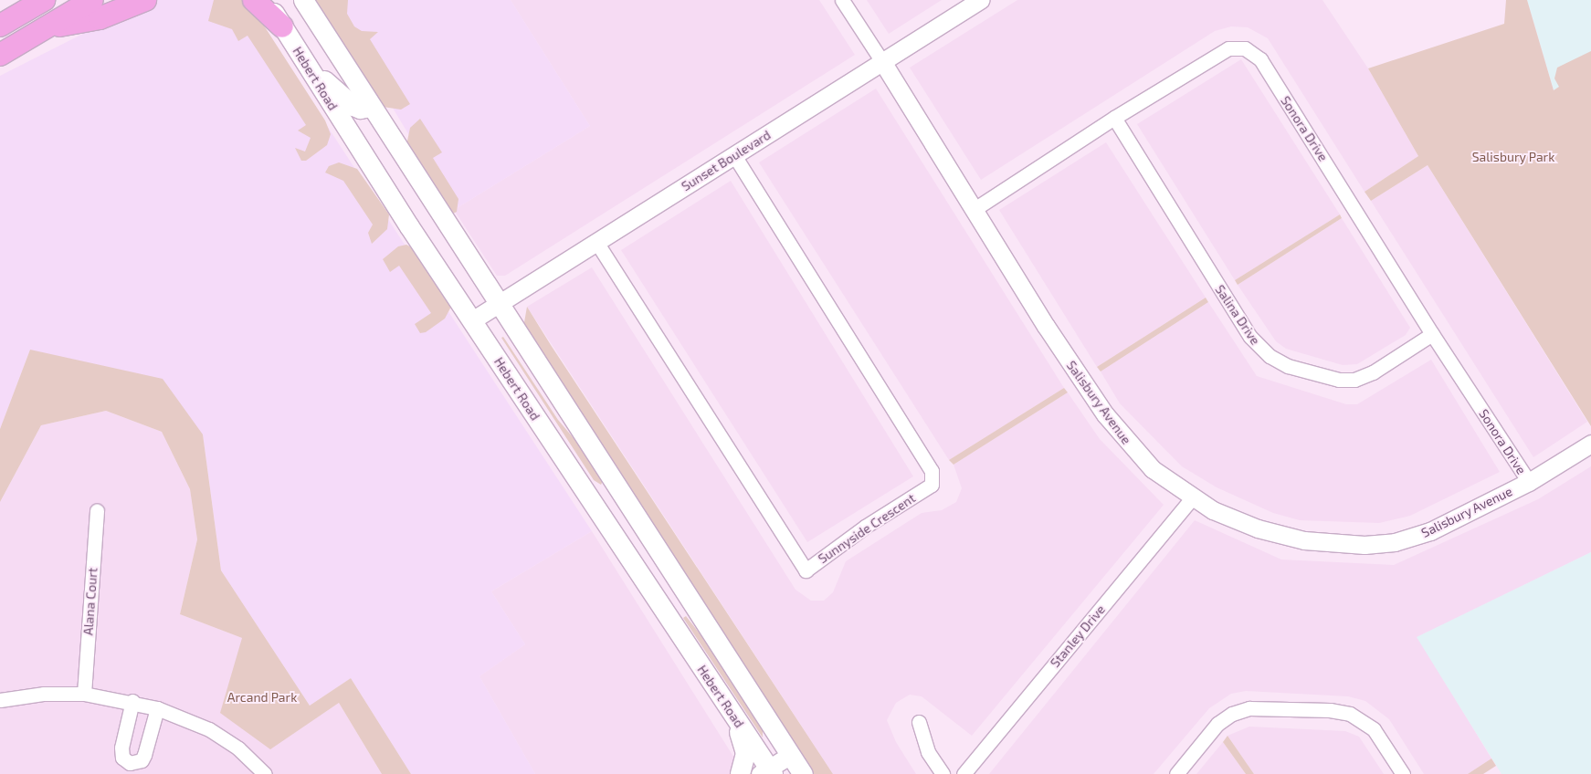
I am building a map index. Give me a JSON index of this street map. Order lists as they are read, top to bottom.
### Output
{
  "streets": {
    "main road": ["Hebert Road"],
    "street": [
      "Sonora Drive",
      "Sunset Boulevard",
      "Salina Drive",
      "Salisbury Avenue",
      "Sunnyside Crescent",
      "Alana Court",
      "Stanley Drive"
    ]
  },
  "crossings": [
    ["Hebert Road", "Sunset Boulevard"],
    ["Sonora Drive", "Salina Drive"],
    ["Sonora Drive", "Salisbury Avenue"],
    ["Sunset Boulevard", "Salisbury Avenue"],
    ["Sunset Boulevard", "Sunnyside Crescent"],
    ["Salisbury Avenue", "Stanley Drive"]
  ],
  "parks": ["Salisbury Park", "Arcand Park"]
}
